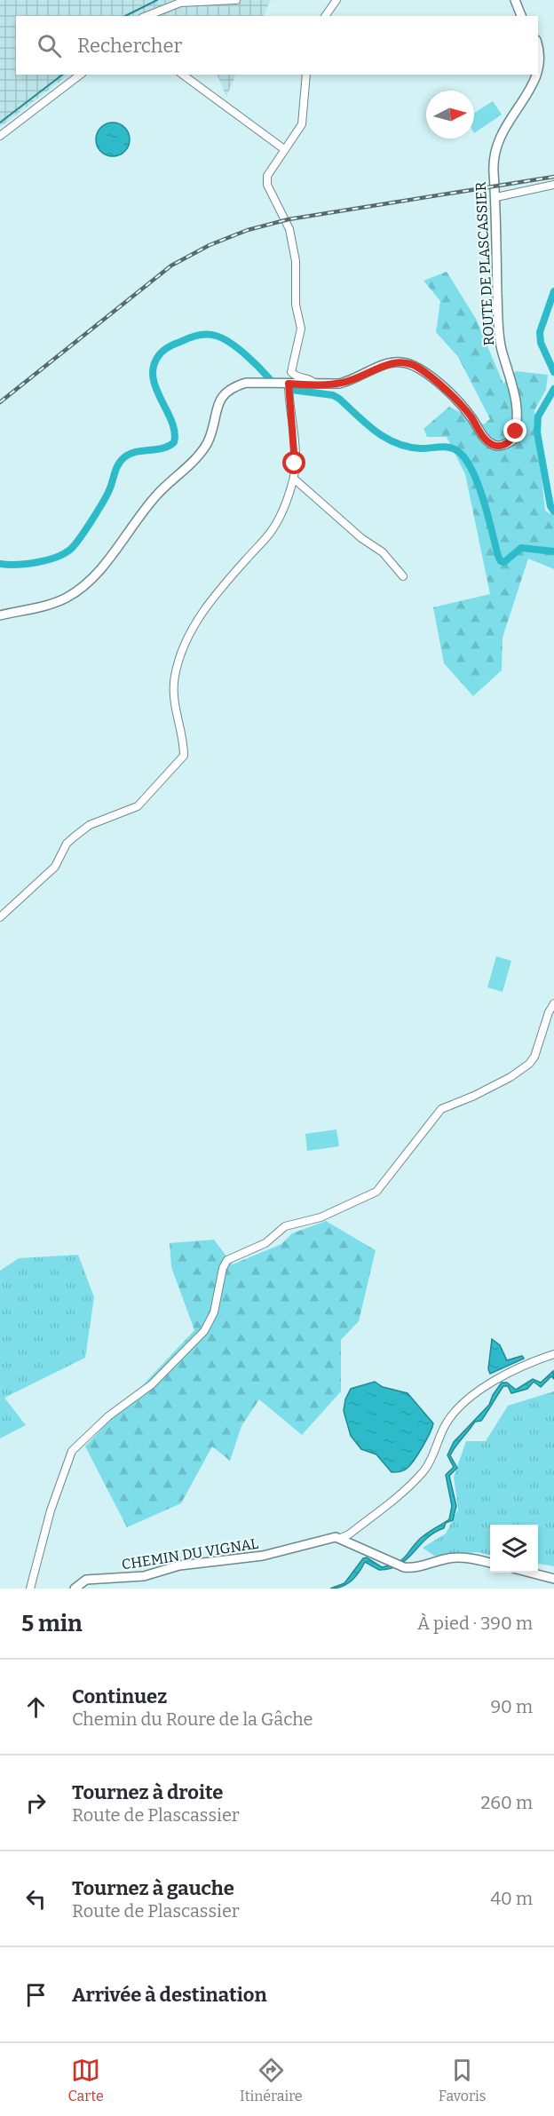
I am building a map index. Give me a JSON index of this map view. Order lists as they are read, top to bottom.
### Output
{
  "streets": {
    "street": ["ROUTE DE PLASCASSIER", "CHEMIN DU VIGNAL"]
  },
  "north": "right",
  "page": {
    "search": "Rechercher",
    "heading": ["5 min", "À pied · 390 m"],
    "list": [
      ["Continuez", "Chemin du Roure de la Gâche", "90 m"],
      ["Tournez à droite", "Route de Plascassier", "260 m"],
      ["Tournez à gauche", "Route de Plascassier", "40 m"],
      "Arrivée à destination"
    ],
    "nav": ["Carte", "Itinéraire", "Favoris"]
  }
}
